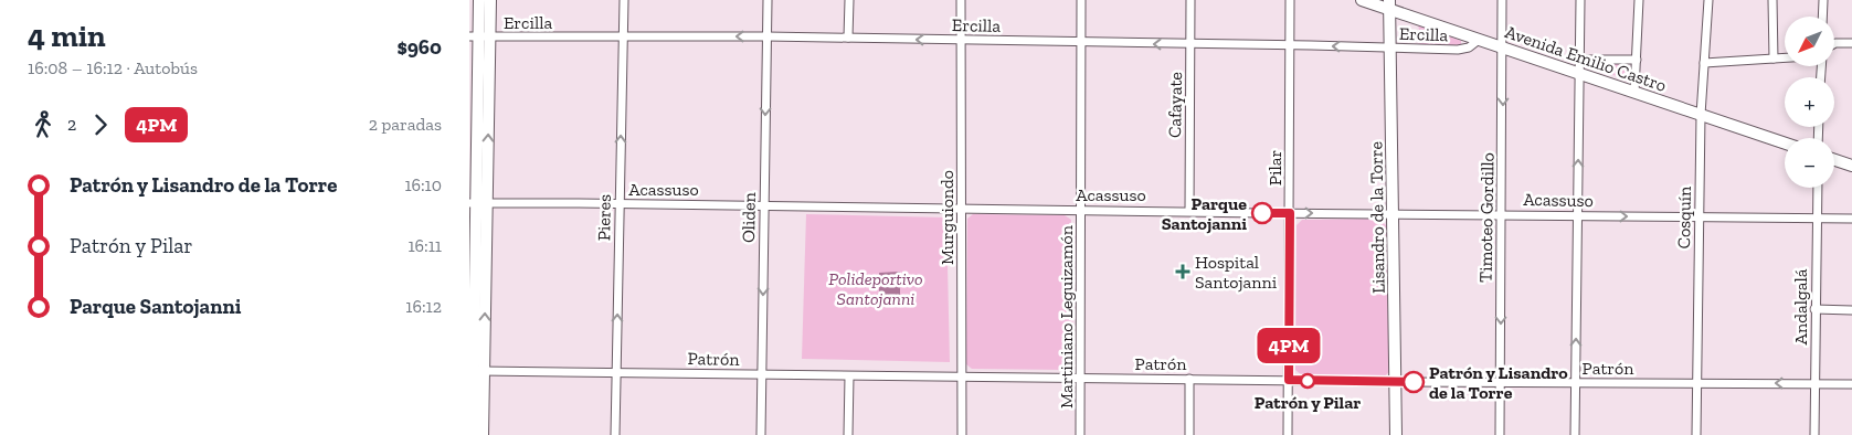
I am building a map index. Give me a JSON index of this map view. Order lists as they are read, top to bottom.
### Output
{
  "streets": {
    "street": [
      "Ercilla",
      "Avenida Emilio Castro",
      "Cafayate",
      "Pilar",
      "Acassuso",
      "Pieres",
      "Oliden",
      "Murguiondo",
      "Lisandro de la Torre",
      "Timoteo Gordillo",
      "Cosquín",
      "Andalgalá",
      "Martiniano Leguizamón",
      "Patrón"
    ]
  },
  "crossings": [
    ["Ercilla", "Avenida Emilio Castro"],
    ["Ercilla", "Cafayate"],
    ["Ercilla", "Pilar"],
    ["Ercilla", "Pieres"],
    ["Ercilla", "Oliden"],
    ["Ercilla", "Murguiondo"],
    ["Ercilla", "Lisandro de la Torre"],
    ["Ercilla", "Martiniano Leguizamón"],
    ["Avenida Emilio Castro", "Lisandro de la Torre"],
    ["Avenida Emilio Castro", "Timoteo Gordillo"],
    ["Avenida Emilio Castro", "Cosquín"],
    ["Cafayate", "Acassuso"],
    ["Pilar", "Acassuso"],
    ["Pilar", "Patrón"],
    ["Acassuso", "Pieres"],
    ["Acassuso", "Oliden"],
    ["Acassuso", "Murguiondo"],
    ["Acassuso", "Lisandro de la Torre"],
    ["Acassuso", "Timoteo Gordillo"],
    ["Acassuso", "Cosquín"],
    ["Acassuso", "Andalgalá"],
    ["Acassuso", "Martiniano Leguizamón"],
    ["Pieres", "Patrón"],
    ["Oliden", "Patrón"],
    ["Murguiondo", "Patrón"],
    ["Lisandro de la Torre", "Patrón"],
    ["Timoteo Gordillo", "Patrón"],
    ["Cosquín", "Patrón"],
    ["Andalgalá", "Patrón"],
    ["Martiniano Leguizamón", "Patrón"]
  ],
  "one_way": [
    "Ercilla",
    "Pieres",
    "Oliden",
    "Timoteo Gordillo"
  ],
  "parks": ["Polideportivo Santojanni"],
  "places": {
    "other": ["Parque Santojanni", "Patrón y Pilar", "Patrón y Lisandro de la Torre"],
    "health": ["Hospital Santojanni"]
  },
  "lines": ["bus line 4PM"],
  "north": "bottom left",
  "page": {
    "heading": ["4 min", "16:08 – 16:12 · Autobús", "$960"],
    "on_map": "4PM",
    "map_buttons": ["+", "−"],
    "legs": ["2", "4PM", "2 paradas"],
    "list": [
      {
        "name": "Patrón y Lisandro de la Torre",
        "value": "16:10"
      },
      {
        "name": "Patrón y Pilar",
        "value": "16:11"
      },
      {
        "name": "Parque Santojanni",
        "value": "16:12"
      }
    ]
  }
}
